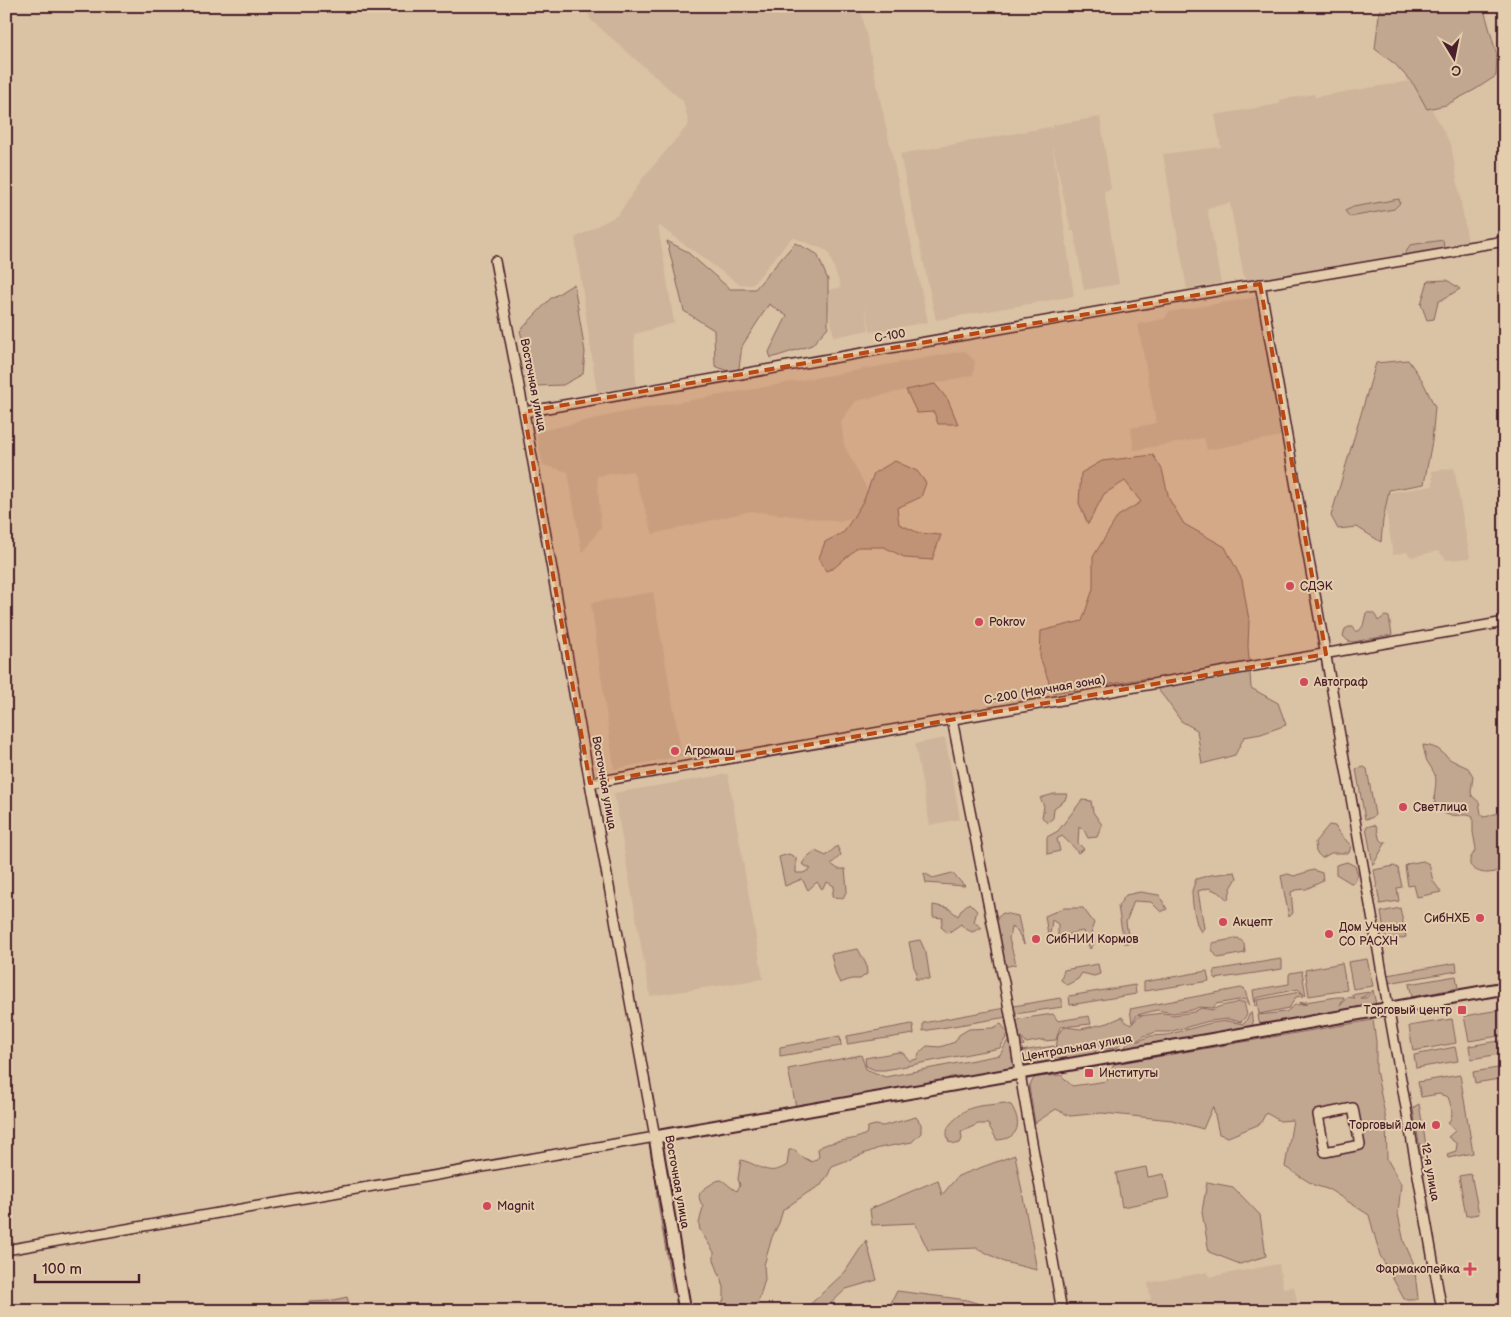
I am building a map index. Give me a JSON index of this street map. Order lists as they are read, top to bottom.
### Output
{
  "streets": {
    "main road": ["Восточная улица", "Центральная улица"],
    "street": ["С-100", "С-200 (Научная зона)", "12-я улица"]
  },
  "crossings": [
    ["С-100", "Восточная улица"],
    ["С-100", "12-я улица"],
    ["Восточная улица", "С-200 (Научная зона)"],
    ["Восточная улица", "Центральная улица"],
    ["С-200 (Научная зона)", "12-я улица"],
    ["Центральная улица", "12-я улица"]
  ],
  "places": {
    "other": [
      "СДЭК",
      "Pokrov",
      "Автограф",
      "Агромаш",
      "Светлица",
      "СибНХБ",
      "Акцепт",
      "Дом Ученых СО РАСХН",
      "СибНИИ Кормов",
      "Торговый дом",
      "Magnit"
    ],
    "transit": ["Торговый центр", "Институты"],
    "health": ["Фармакопейка"]
  },
  "scale_bar": "100 m",
  "north": "bottom"
}
